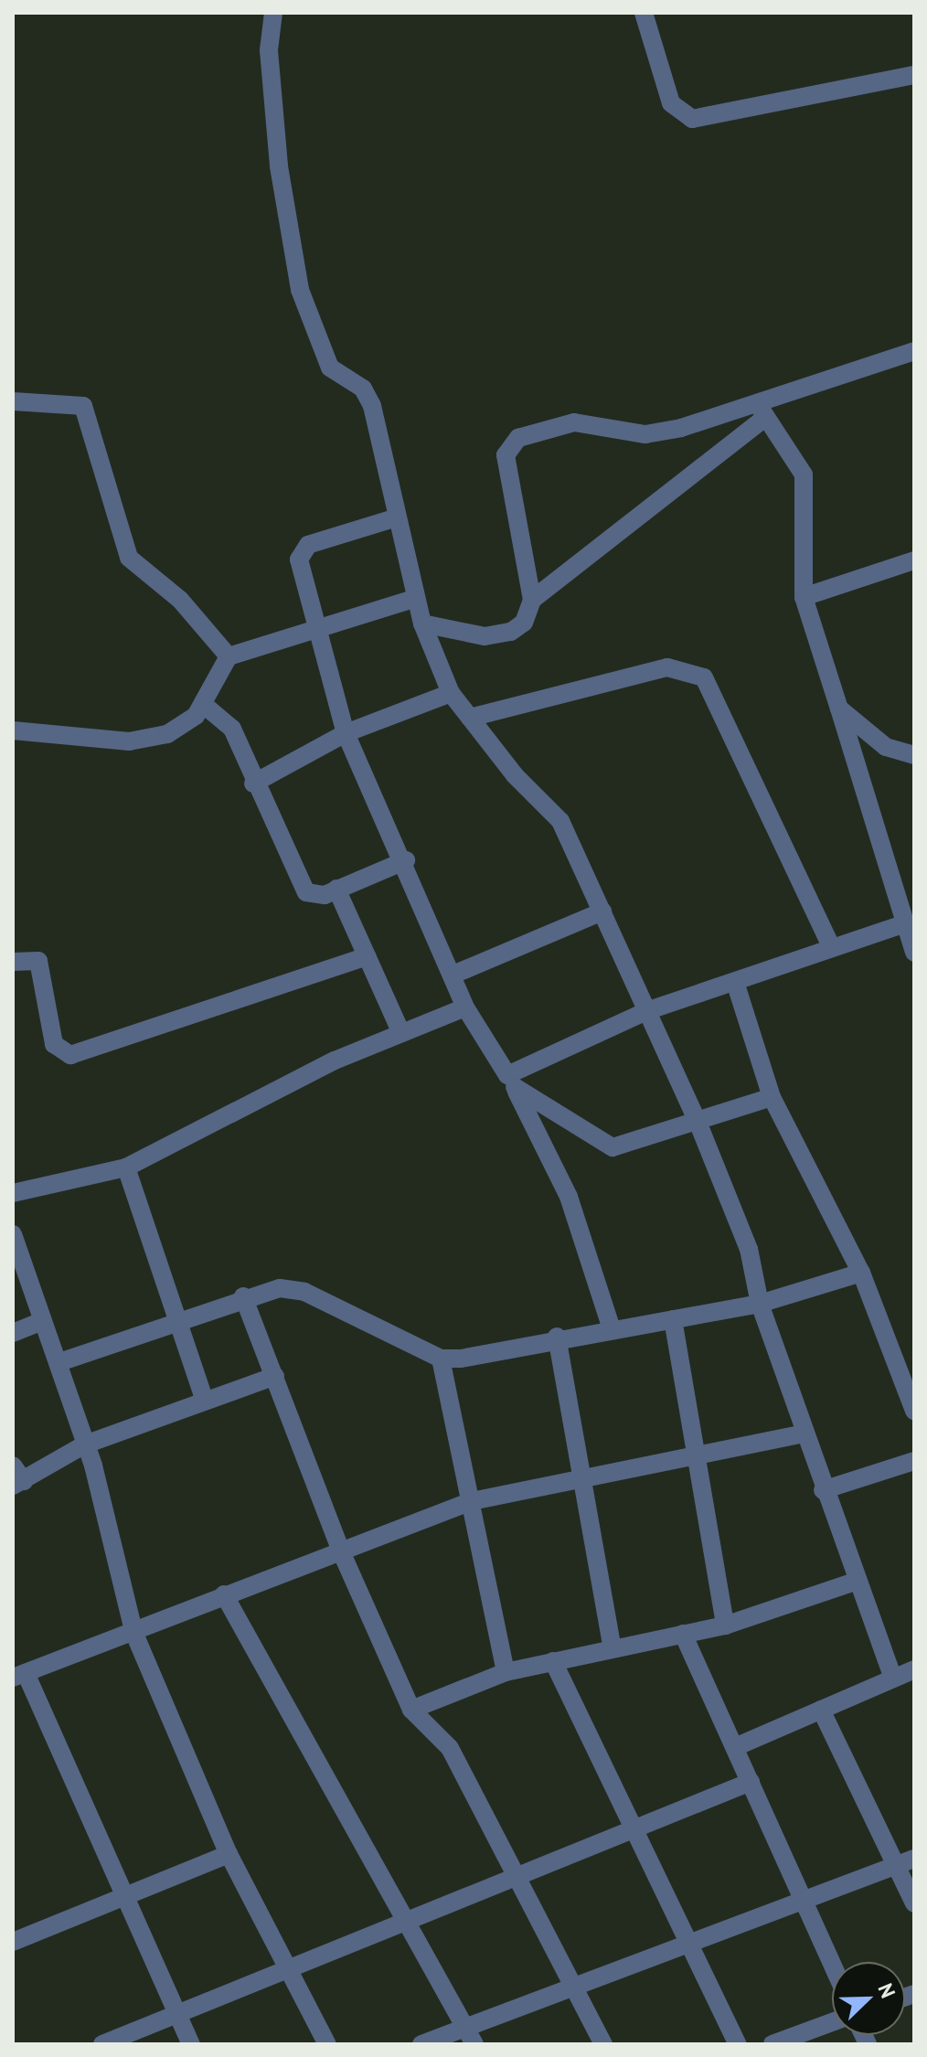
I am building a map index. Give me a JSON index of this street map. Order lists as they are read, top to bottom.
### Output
{
  "north": "top right"
}
